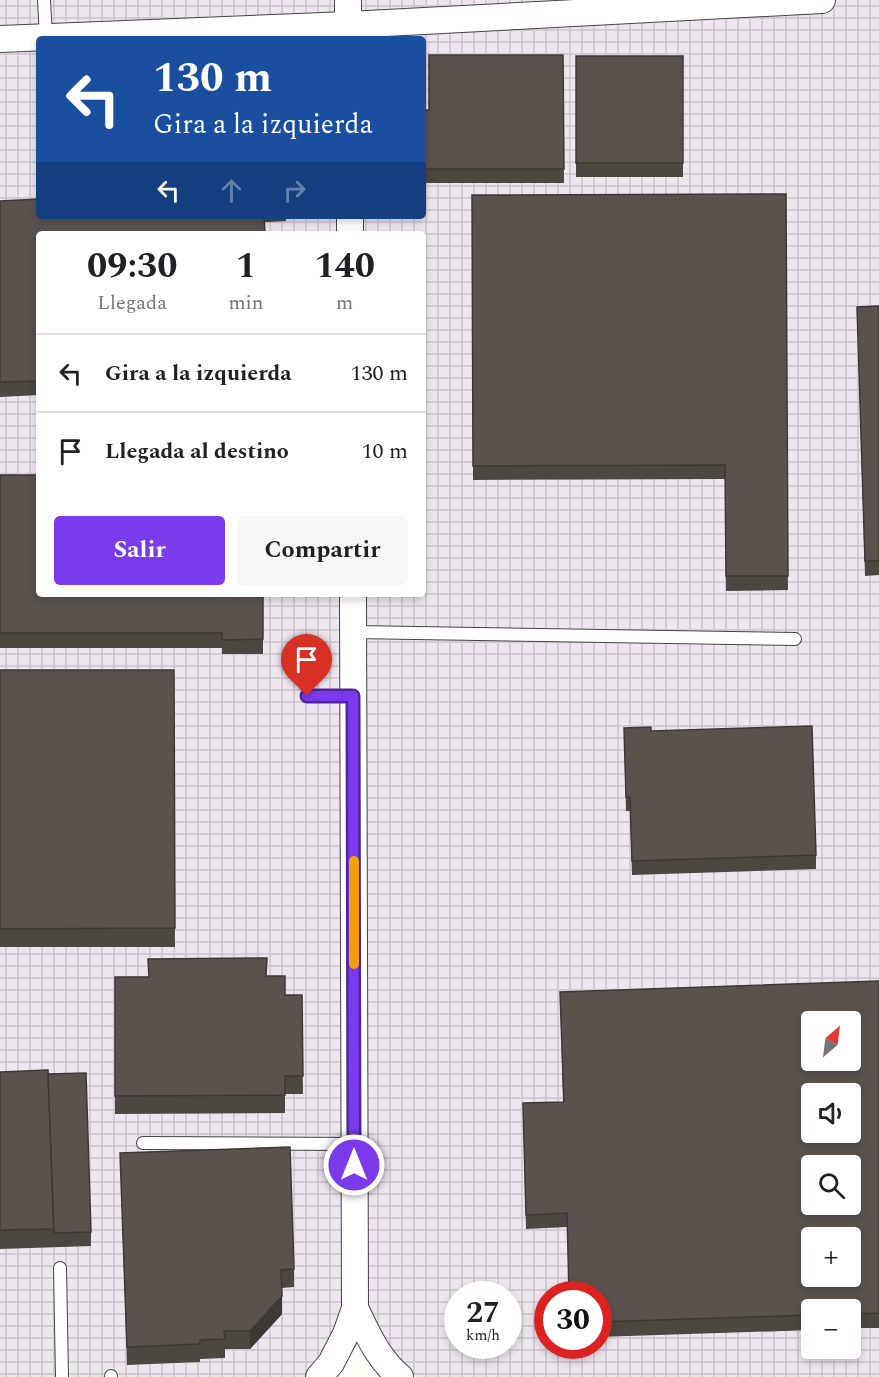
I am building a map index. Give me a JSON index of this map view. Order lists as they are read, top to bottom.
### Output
{
  "north": "top right",
  "page": {
    "turn": ["130 m", "Gira a la izquierda"],
    "eta": [
      "09:30",
      "Llegada",
      "1",
      "min",
      "140",
      "m"
    ],
    "list": [
      {
        "name": "Gira a la izquierda",
        "value": "130 m"
      },
      {
        "name": "Llegada al destino",
        "value": "10 m"
      }
    ],
    "buttons": ["Salir", "Compartir"],
    "map_buttons": ["+", "−"],
    "speed": "27 km/h",
    "limit": "30"
  }
}
